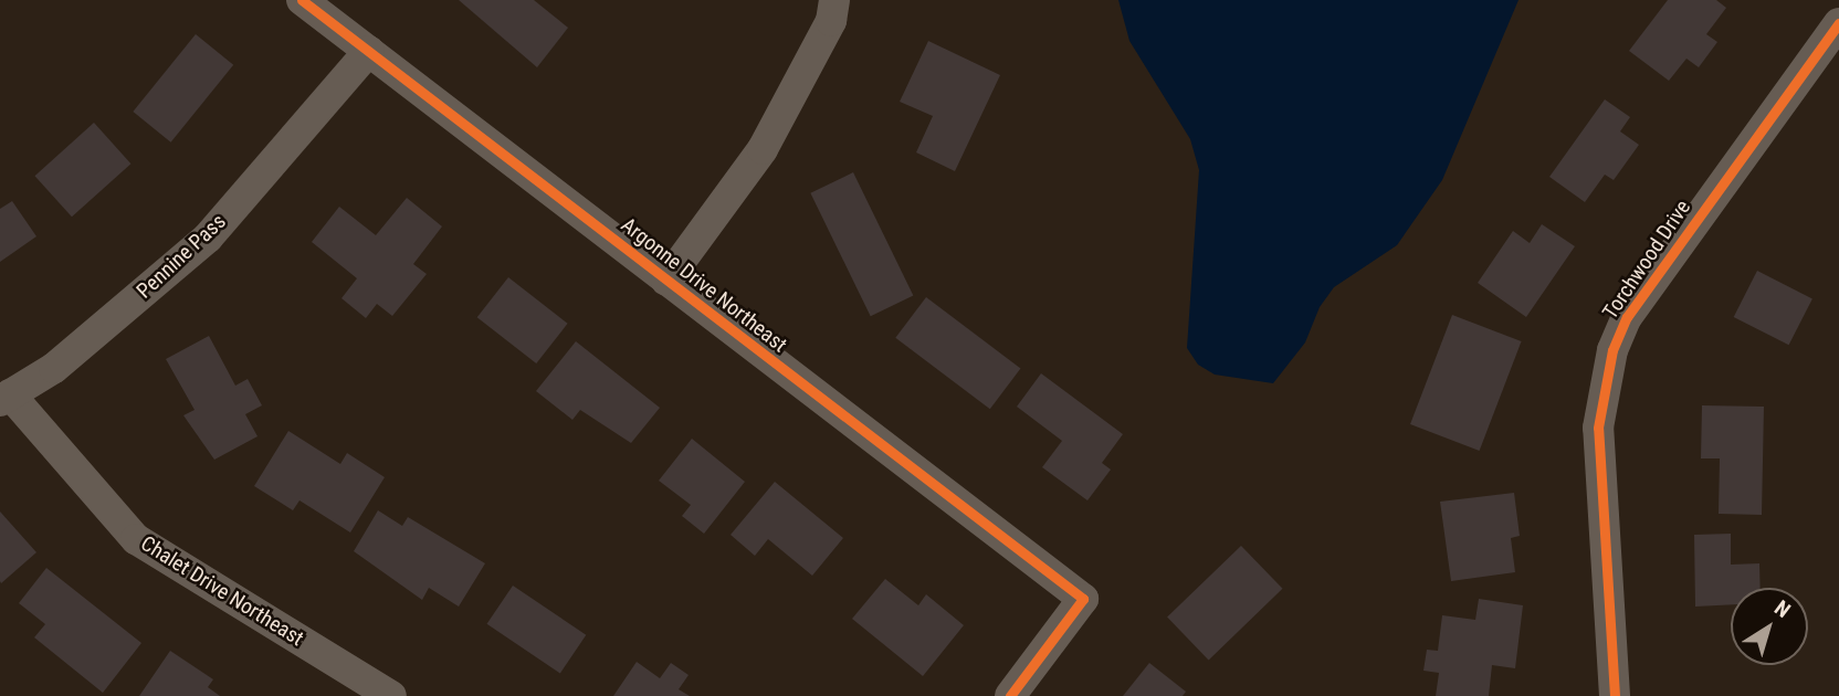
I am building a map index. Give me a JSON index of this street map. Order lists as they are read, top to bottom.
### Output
{
  "streets": {
    "street": [
      "Pennine Pass",
      "Torchwood Drive",
      "Argonne Drive Northeast",
      "Chalet Drive Northeast"
    ]
  },
  "crossings": [
    ["Pennine Pass", "Argonne Drive Northeast"],
    ["Pennine Pass", "Chalet Drive Northeast"]
  ],
  "north": "top right"
}
